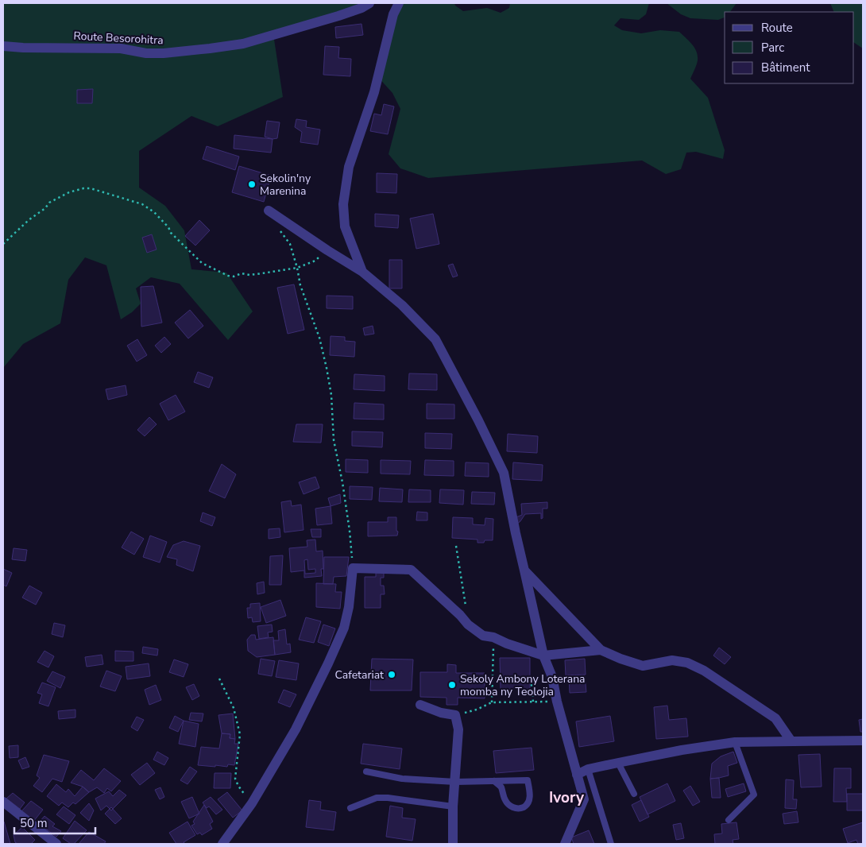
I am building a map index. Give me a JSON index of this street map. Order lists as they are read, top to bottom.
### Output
{
  "streets": {
    "street": ["Route Besorohitra"]
  },
  "districts": ["Ivory"],
  "places": ["Sekolin'ny Marenina", "Cafetariat", "Sekoly Ambony Loterana momba ny Teolojia"],
  "legend": ["Route", "Parc", "Bâtiment"],
  "scale_bar": "50 m"
}
